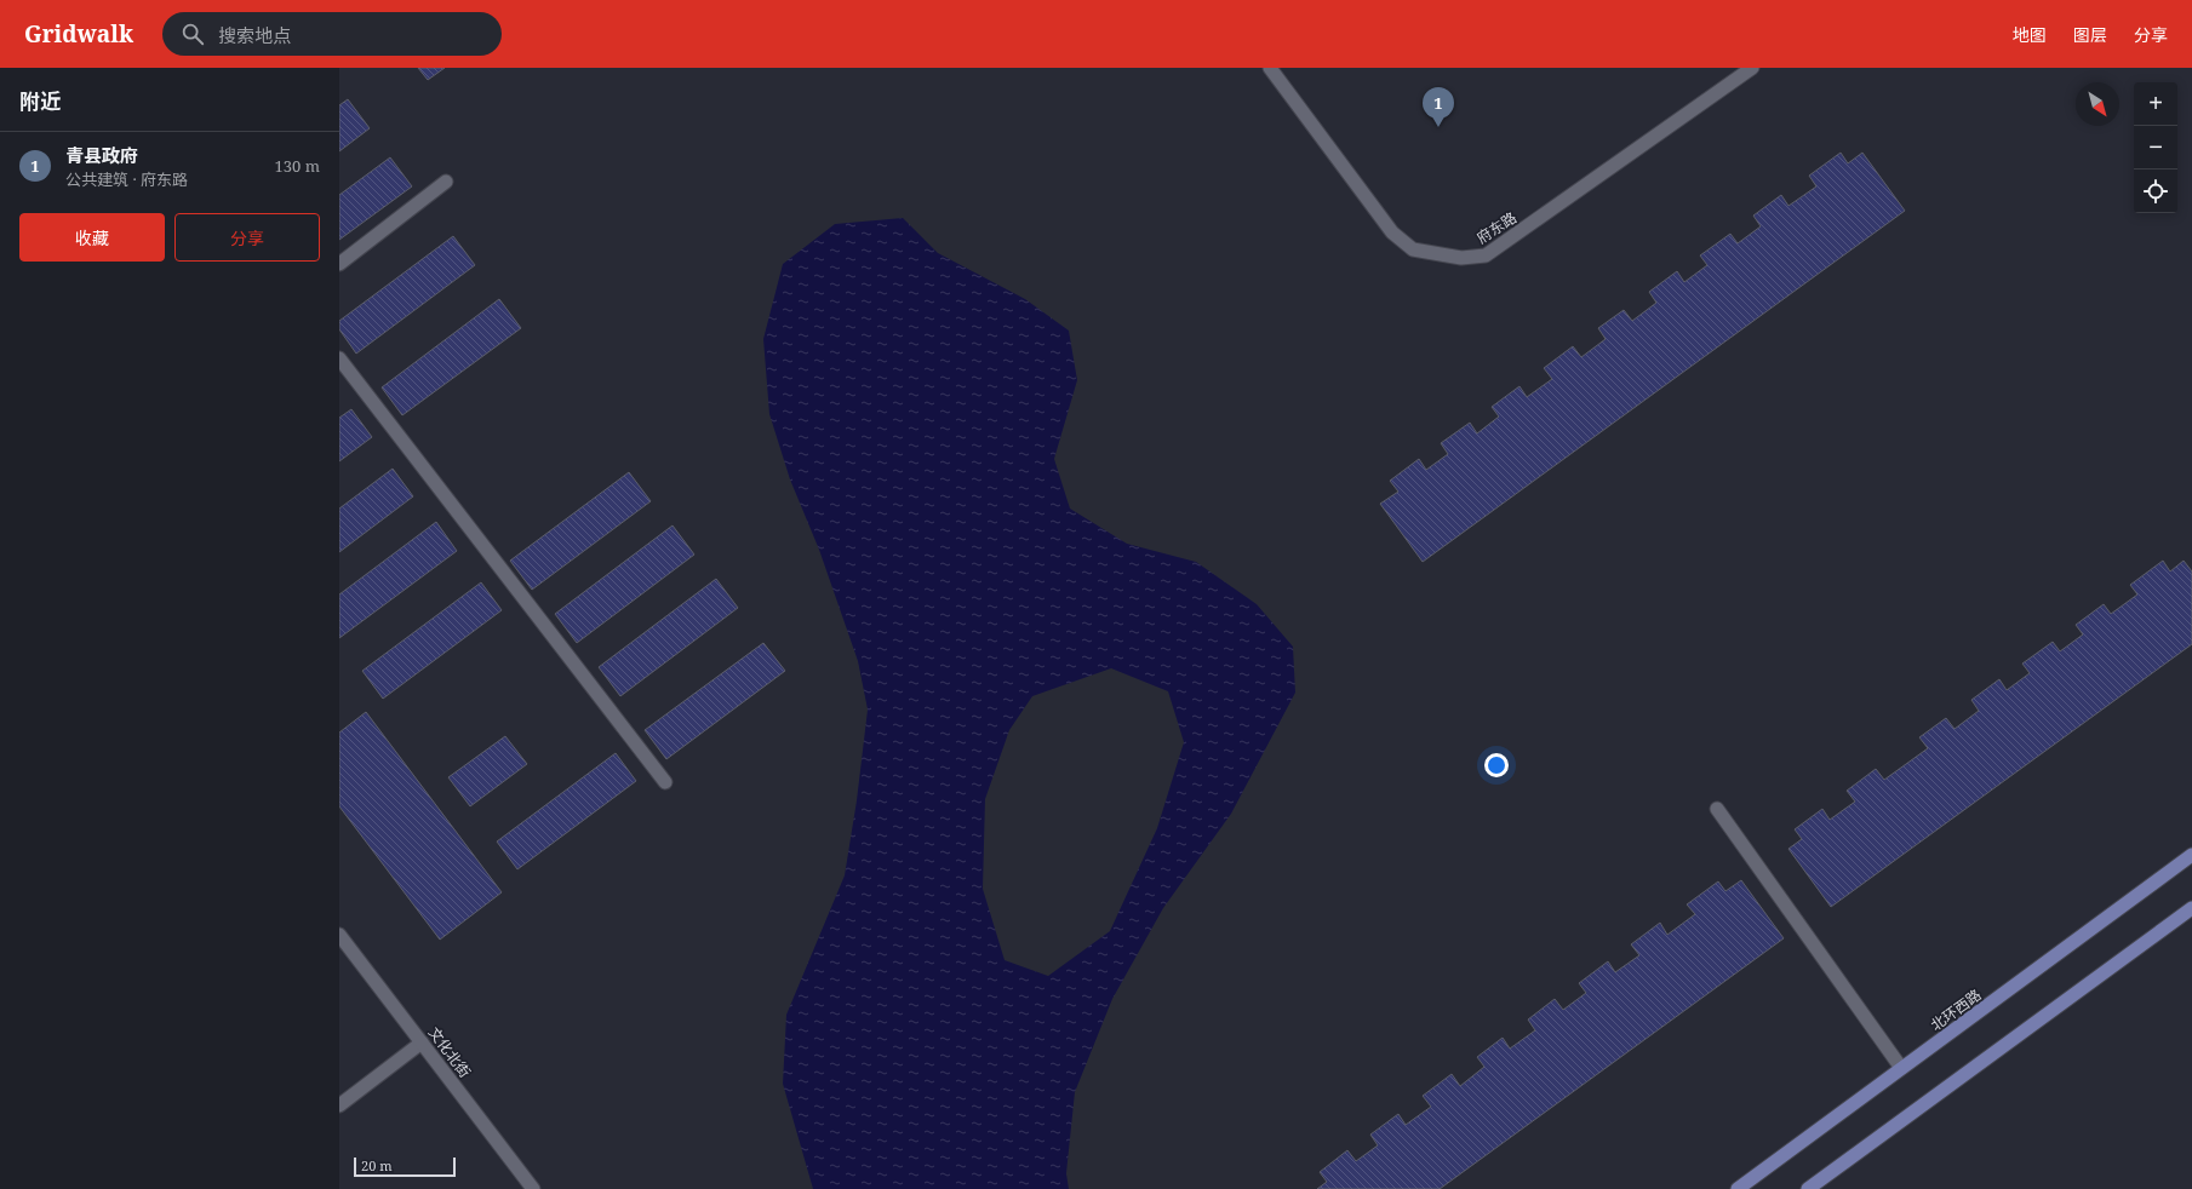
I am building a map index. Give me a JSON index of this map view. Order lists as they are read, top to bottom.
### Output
{
  "streets": {
    "main road": ["北环西路"],
    "street": ["府东路", "文化北街"]
  },
  "scale_bar": "20 m",
  "north": "bottom right",
  "page": {
    "header": "Gridwalk",
    "search": "搜索地点",
    "nav": ["地图", "图层", "分享"],
    "heading": "附近",
    "map_buttons": ["+", "−"],
    "pins": "1",
    "list": [
      {
        "mark": "1",
        "name": "青县政府",
        "note": "公共建筑 · 府东路",
        "value": "130 m"
      }
    ],
    "buttons": ["收藏", "分享"],
    "scale": "20 m"
  }
}
